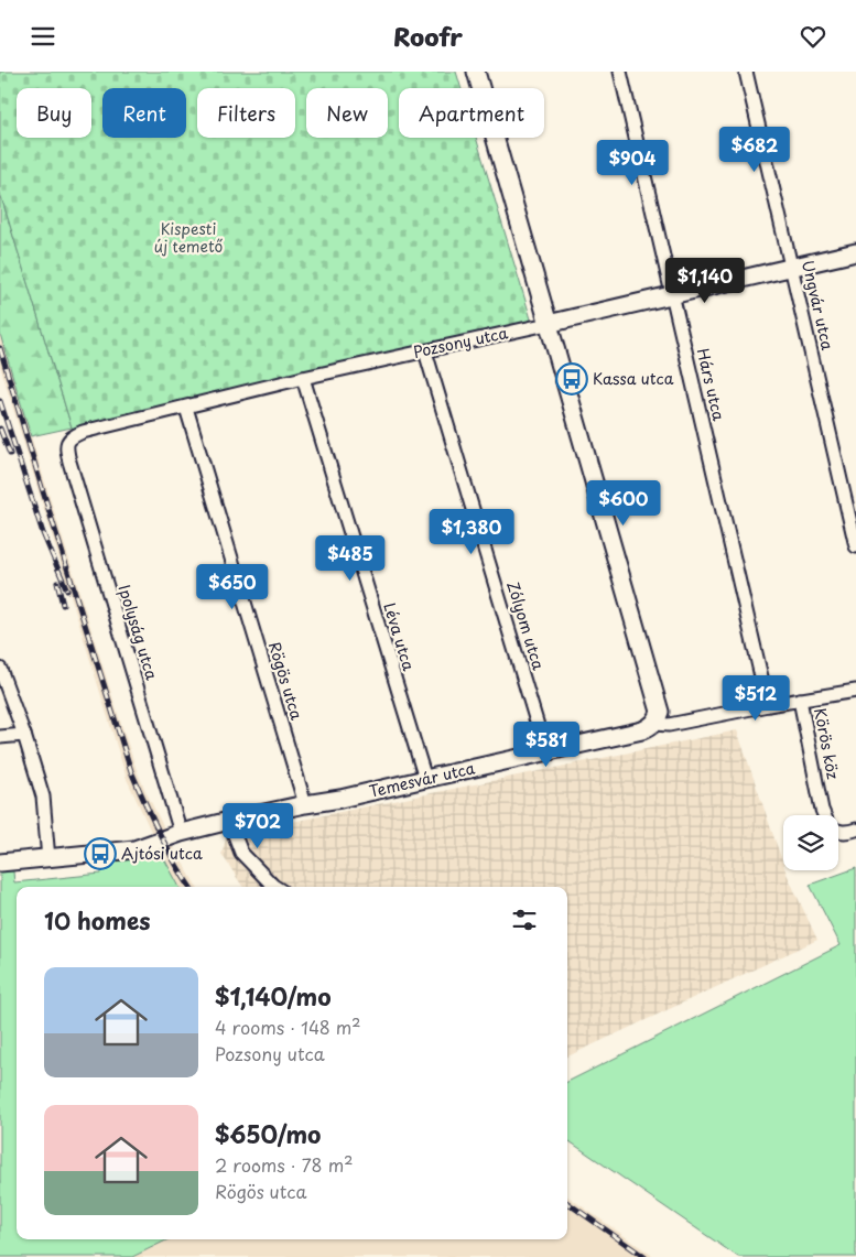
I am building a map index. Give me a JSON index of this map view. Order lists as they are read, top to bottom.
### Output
{
  "streets": {
    "street": [
      "Ungvár utca",
      "Pozsony utca",
      "Hárs utca",
      "Zólyom utca",
      "Ipolyság utca",
      "Léva utca",
      "Rögös utca",
      "Körös köz",
      "Temesvár utca"
    ]
  },
  "crossings": [
    ["Ungvár utca", "Pozsony utca"],
    ["Pozsony utca", "Hárs utca"],
    ["Pozsony utca", "Zólyom utca"],
    ["Pozsony utca", "Ipolyság utca"],
    ["Pozsony utca", "Léva utca"],
    ["Pozsony utca", "Rögös utca"],
    ["Hárs utca", "Temesvár utca"],
    ["Zólyom utca", "Temesvár utca"],
    ["Ipolyság utca", "Temesvár utca"],
    ["Léva utca", "Temesvár utca"],
    ["Rögös utca", "Temesvár utca"],
    ["Körös köz", "Temesvár utca"]
  ],
  "parks": ["Kispesti új temető"],
  "places": {
    "bus stop": ["Kassa utca", "Ajtósi utca"]
  },
  "page": {
    "header": "Roofr",
    "chip": [
      "Buy",
      "Rent",
      "Filters",
      "New",
      "Apartment"
    ],
    "price": [
      "$682",
      "$904",
      "$1,140",
      "$600",
      "$1,380",
      "$485",
      "$650",
      "$512",
      "$581",
      "$702"
    ],
    "heading": "10 homes",
    "list": [
      {
        "name": "$1,140/mo",
        "note": "4 rooms · 148 m² · Pozsony utca"
      },
      {
        "name": "$650/mo",
        "note": "2 rooms · 78 m² · Rögös utca"
      }
    ]
  }
}
